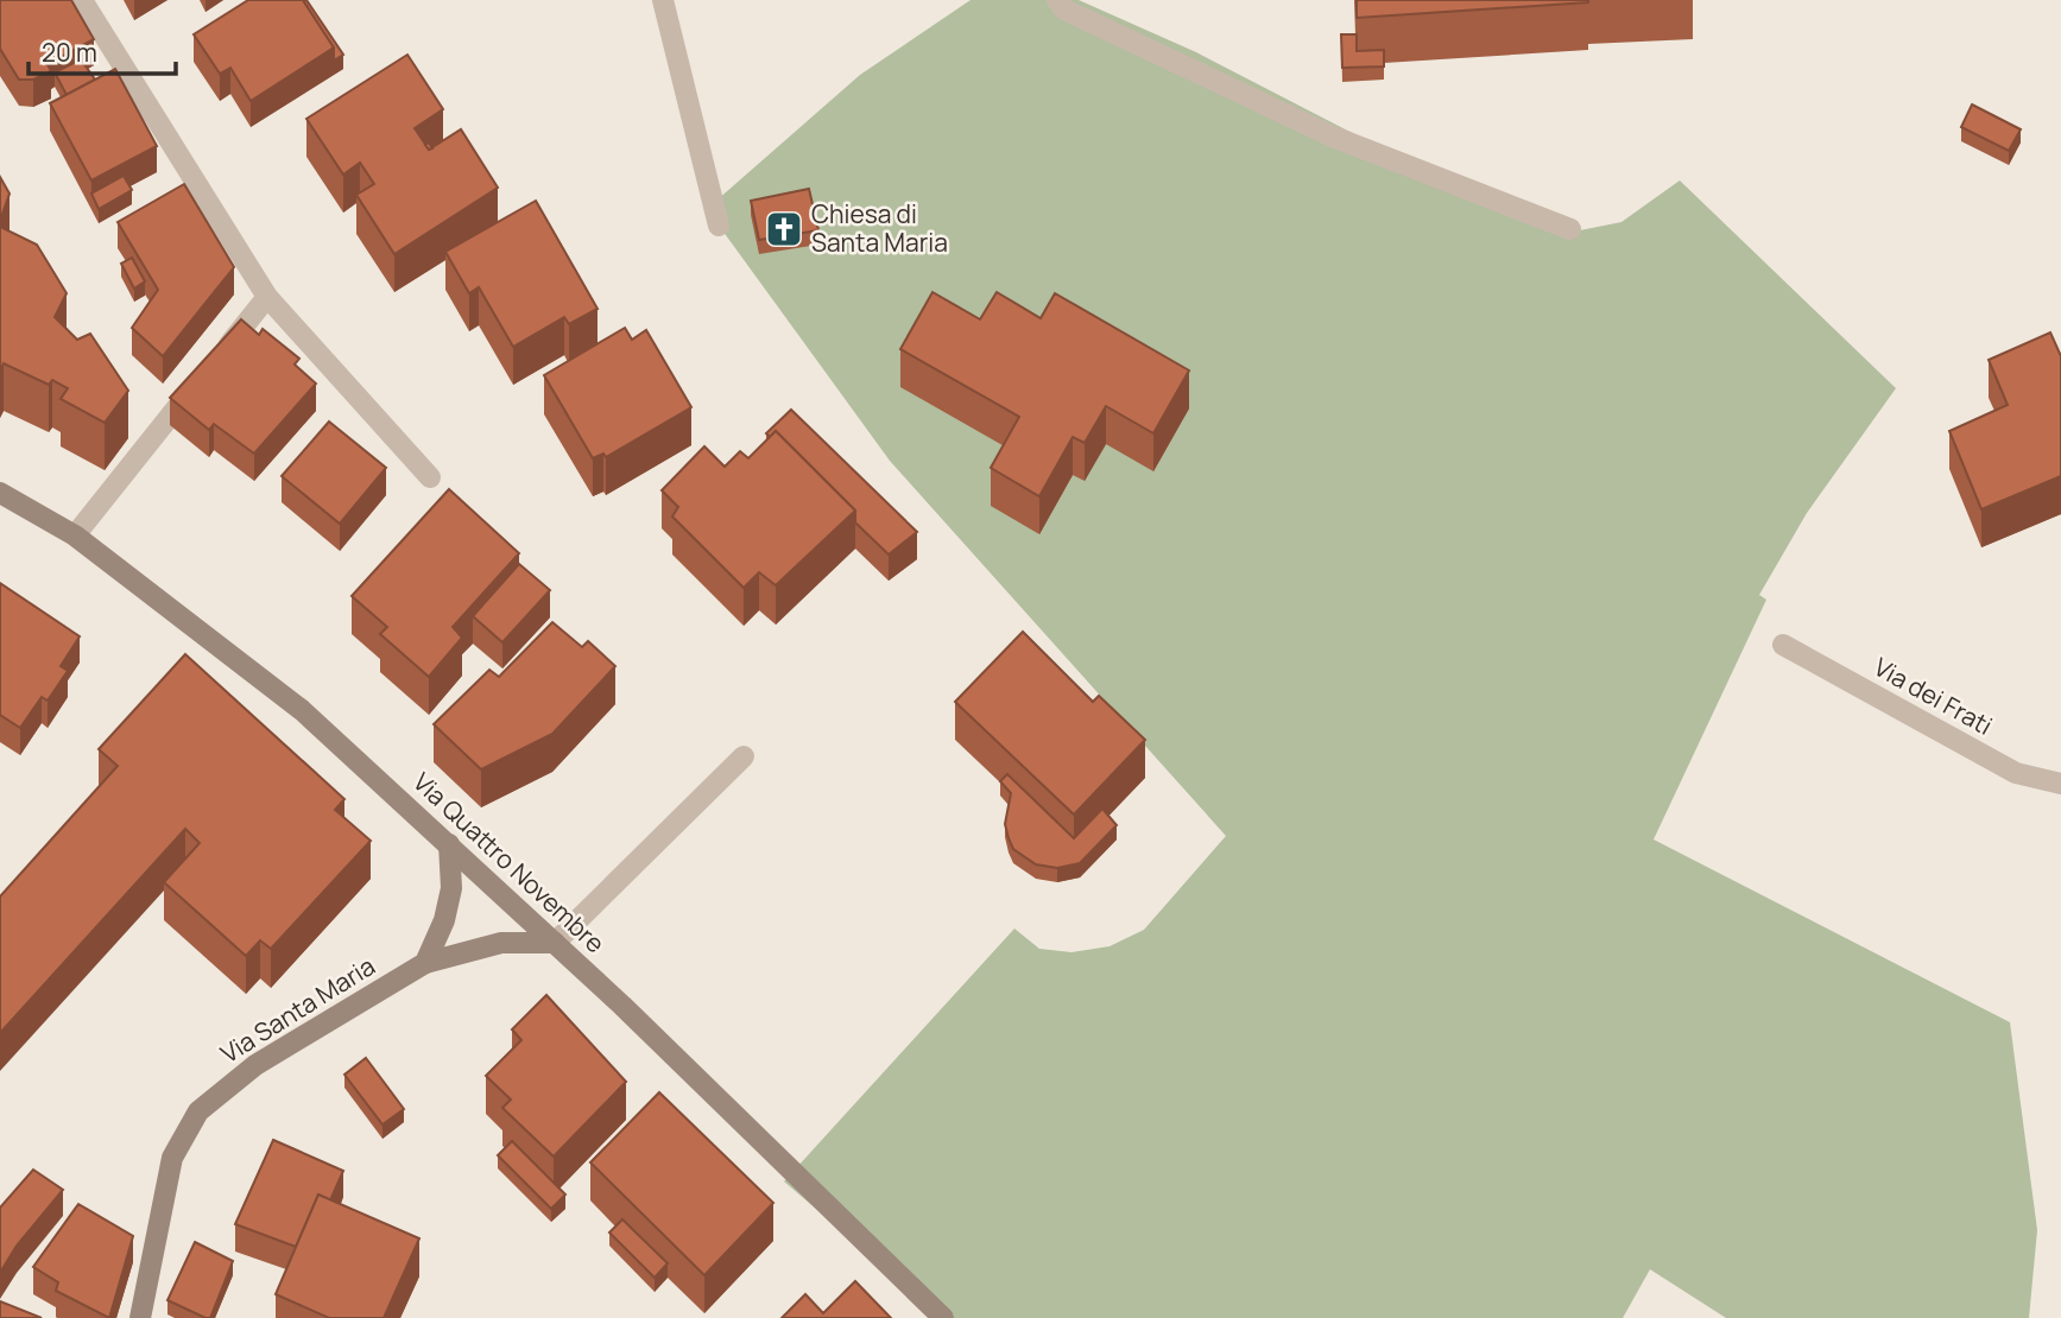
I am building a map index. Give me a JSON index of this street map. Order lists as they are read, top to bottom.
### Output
{
  "streets": {
    "street": ["Via dei Frati", "Via Quattro Novembre", "Via Santa Maria"]
  },
  "crossings": [
    ["Via Quattro Novembre", "Via Santa Maria"]
  ],
  "places": {
    "church": ["Chiesa di Santa Maria"]
  },
  "scale_bar": "20 m"
}
